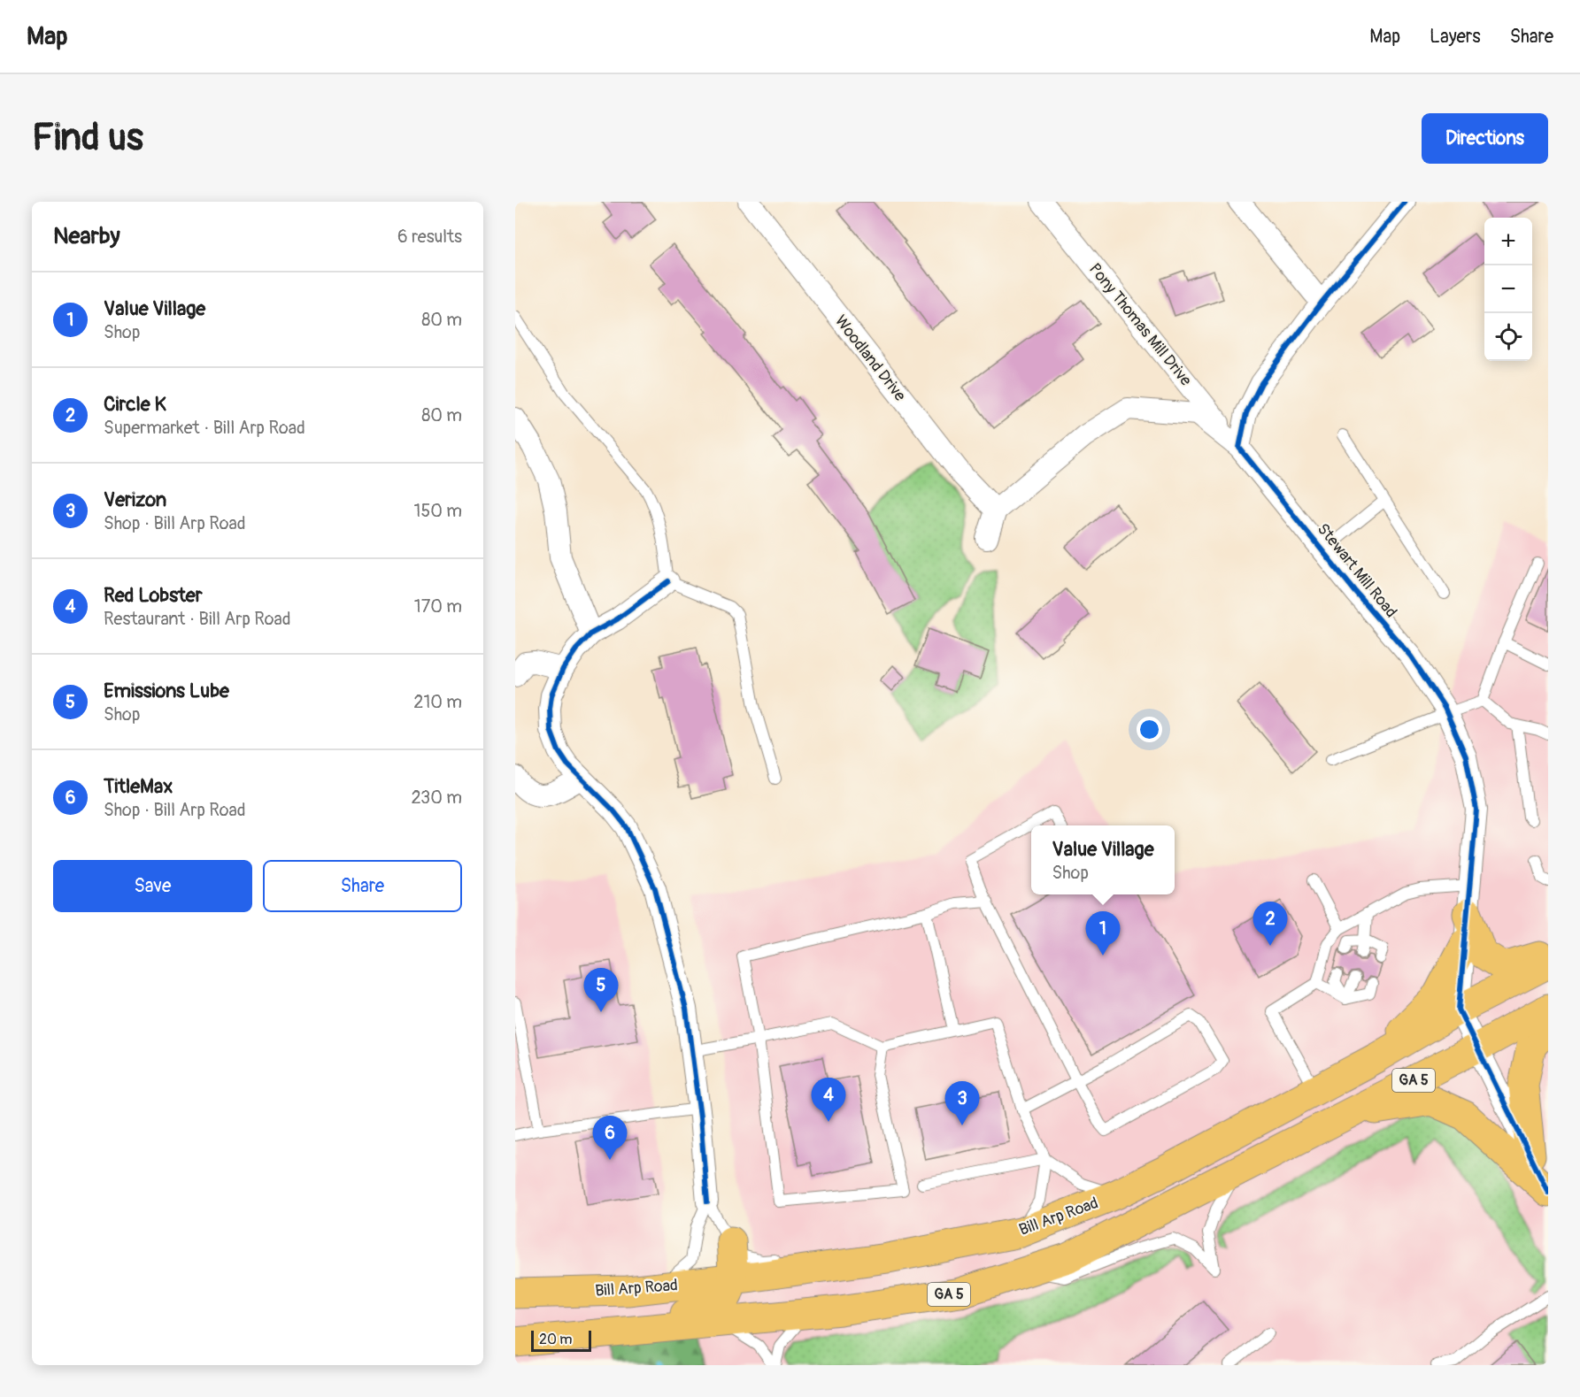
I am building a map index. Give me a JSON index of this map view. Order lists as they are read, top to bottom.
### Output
{
  "streets": {
    "main road": ["GA 5", "Bill Arp Road"],
    "street": ["Pony Thomas Mill Drive", "Woodland Drive", "Stewart Mill Road"]
  },
  "crossings": [
    ["Pony Thomas Mill Drive", "Stewart Mill Road"],
    ["Stewart Mill Road", "Bill Arp Road"]
  ],
  "scale_bar": "20 m",
  "page": {
    "header": "Map",
    "nav": ["Map", "Layers", "Share"],
    "buttons": [
      "Directions",
      ["Save", "Share"]
    ],
    "title": "Find us",
    "heading": ["Nearby", "6 results"],
    "map_buttons": ["+", "−"],
    "list": [
      {
        "mark": "1",
        "name": "Value Village",
        "note": "Shop",
        "value": "80 m"
      },
      {
        "mark": "2",
        "name": "Circle K",
        "note": "Supermarket · Bill Arp Road",
        "value": "80 m"
      },
      {
        "mark": "3",
        "name": "Verizon",
        "note": "Shop · Bill Arp Road",
        "value": "150 m"
      },
      {
        "mark": "4",
        "name": "Red Lobster",
        "note": "Restaurant · Bill Arp Road",
        "value": "170 m"
      },
      {
        "mark": "5",
        "name": "Emissions Lube",
        "note": "Shop",
        "value": "210 m"
      },
      {
        "mark": "6",
        "name": "TitleMax",
        "note": "Shop · Bill Arp Road",
        "value": "230 m"
      }
    ],
    "popup": ["Value Village", "Shop"],
    "pins": [
      "2",
      "1",
      "5",
      "4",
      "3",
      "6"
    ],
    "scale": "20 m"
  }
}
